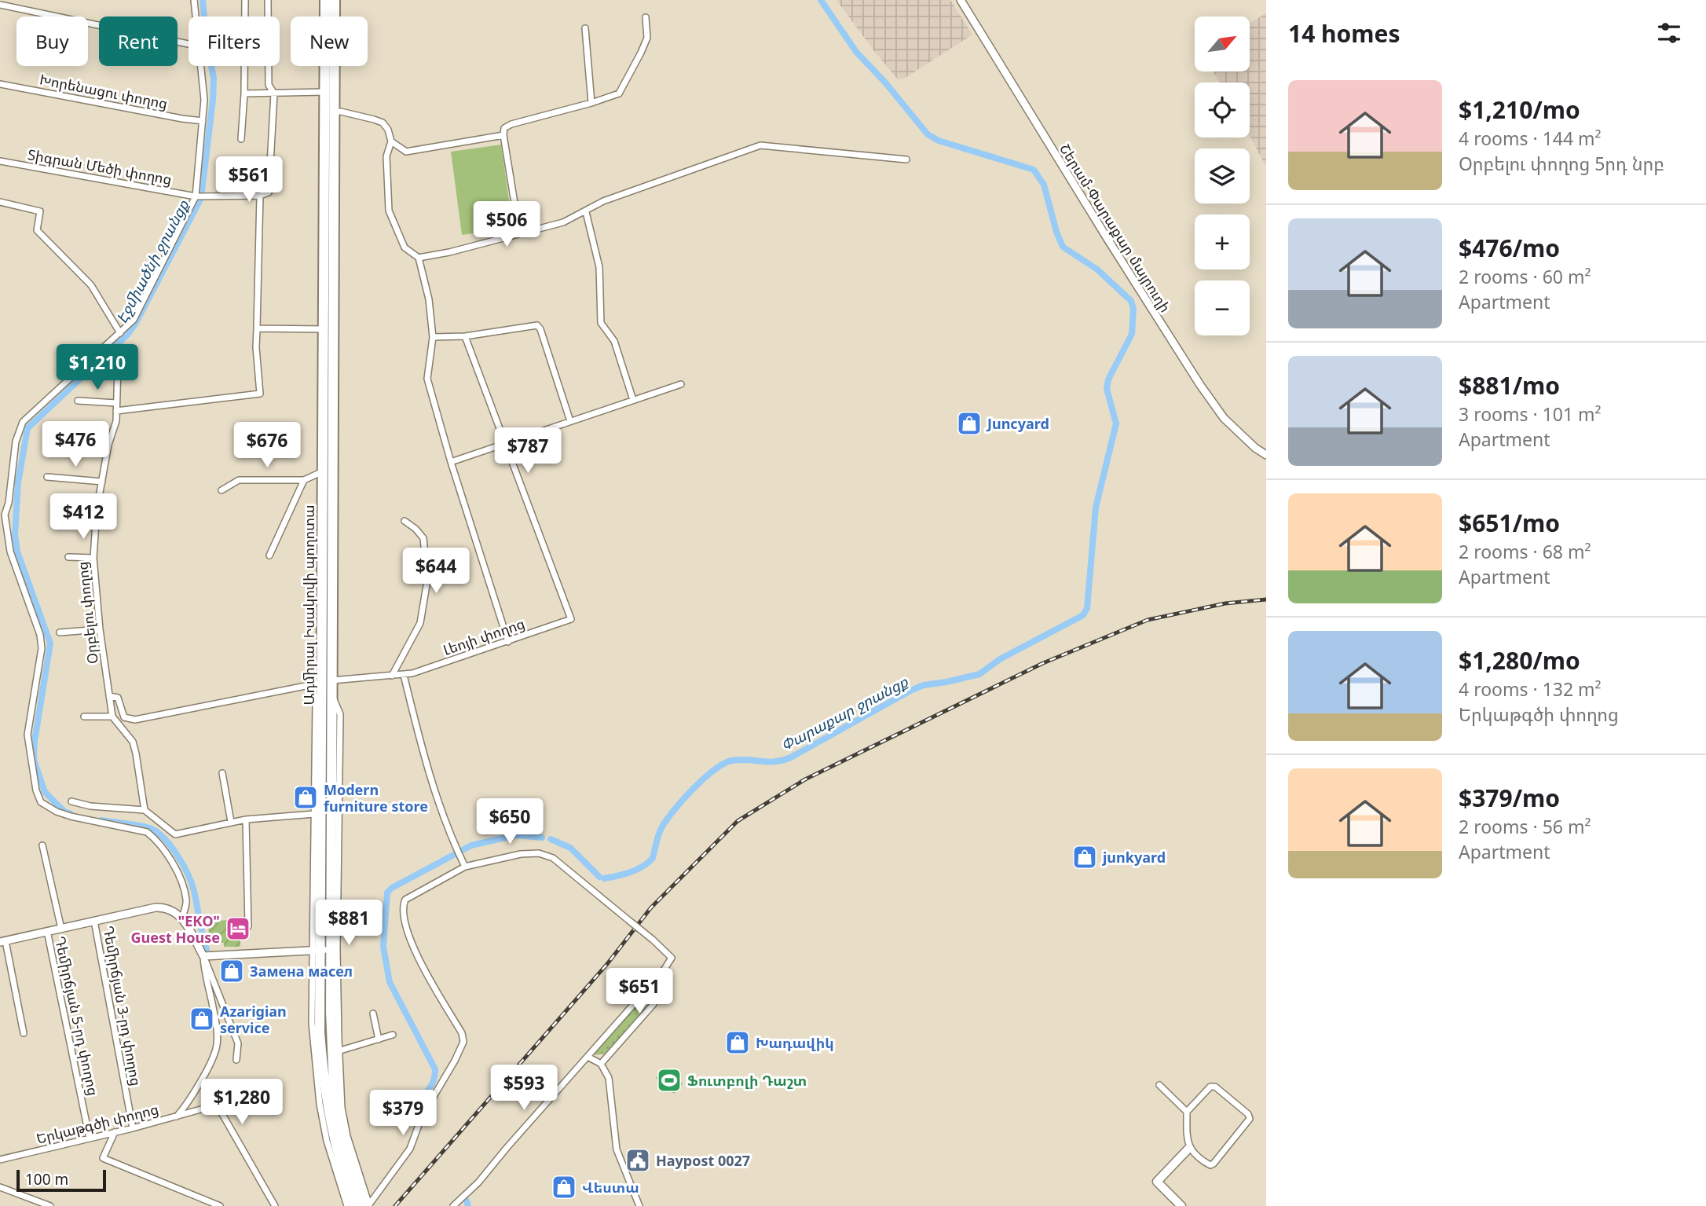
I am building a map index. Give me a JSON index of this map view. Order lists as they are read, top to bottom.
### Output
{
  "streets": {
    "highway": ["Ադմիրալ Իսակովի պողոտա"],
    "street": [
      "Խորենացու փողոց",
      "Տիգրան Մեծի փողոց",
      "Շերամ-Փարաքար մայրուղի",
      "Օրբելու փողոց",
      "Լեոյի փողոց",
      "Դեմիրճյան 3-րդ փողոց",
      "Դեմիրճյան 5-րդ փողոց",
      "Երկաթգծի փողոց"
    ]
  },
  "crossings": [
    ["Ադմիրալ Իսակովի պողոտա", "Օրբելու փողոց"],
    ["Ադմիրալ Իսակովի պողոտա", "Լեոյի փողոց"],
    ["Օրբելու փողոց", "Լեոյի փողոց"],
    ["Դեմիրճյան 3-րդ փողոց", "Երկաթգծի փողոց"],
    ["Դեմիրճյան 5-րդ փողոց", "Երկաթգծի փողոց"]
  ],
  "water": ["Էջմիածնի ջրանցք", "Փարաքար ջրանցք"],
  "places": {
    "shop": [
      "Juncyard",
      "Modern furniture store",
      "junkyard",
      "Замена масел",
      "Azarigian service",
      "Խադավիկ",
      "Վեստա"
    ],
    "hotel": ["\"ЕКО\" Guest House"],
    "sports": ["Ֆուտբոլի Դաշտ"],
    "public building": ["Haypost 0027"]
  },
  "scale_bar": "100 m",
  "north": "top right",
  "page": {
    "heading": "14 homes",
    "map_buttons": ["+", "−"],
    "chip": [
      "Buy",
      "Rent",
      "Filters",
      "New"
    ],
    "list": [
      {
        "name": "$1,210/mo",
        "note": "4 rooms · 144 m² · Օրբելու փողոց 5րդ նրբ"
      },
      {
        "name": "$476/mo",
        "note": "2 rooms · 60 m² · Apartment"
      },
      {
        "name": "$881/mo",
        "note": "3 rooms · 101 m² · Apartment"
      },
      {
        "name": "$651/mo",
        "note": "2 rooms · 68 m² · Apartment"
      },
      {
        "name": "$1,280/mo",
        "note": "4 rooms · 132 m² · Երկաթգծի փողոց"
      },
      {
        "name": "$379/mo",
        "note": "2 rooms · 56 m² · Apartment"
      }
    ],
    "price": [
      "$561",
      "$506",
      "$1,210",
      "$476",
      "$676",
      "$787",
      "$412",
      "$644",
      "$650",
      "$881",
      "$651",
      "$593",
      "$1,280",
      "$379"
    ],
    "scale": "100 m"
  }
}
